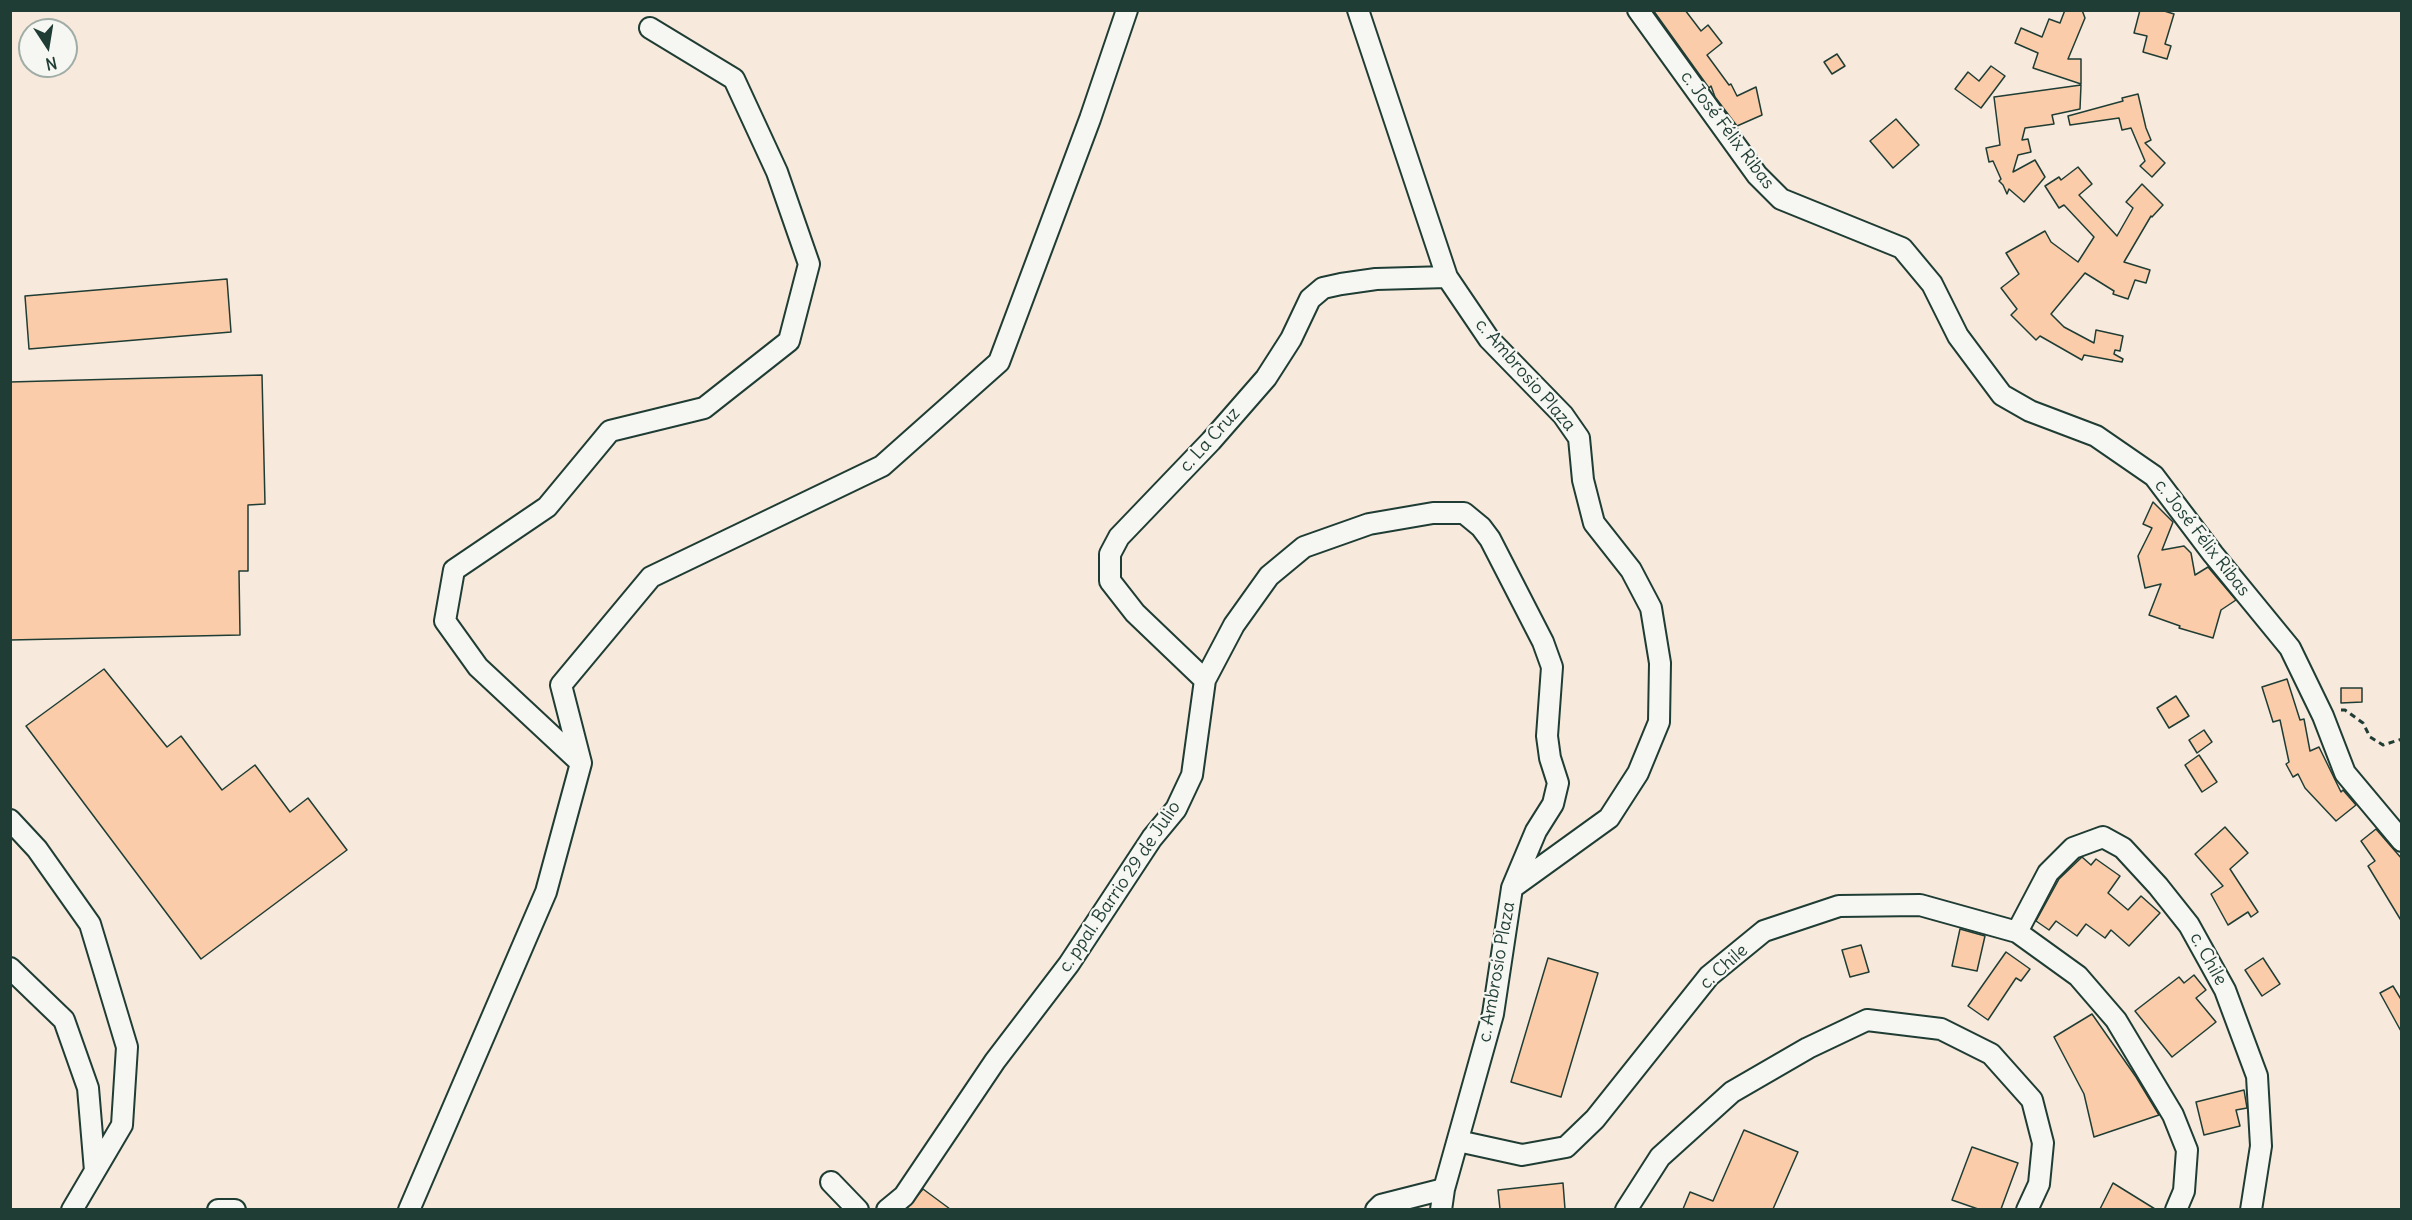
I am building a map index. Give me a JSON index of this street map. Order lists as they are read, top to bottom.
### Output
{
  "streets": {
    "street": [
      "c. José Félix Ribas",
      "c. Ambrosio Plaza",
      "c. La Cruz",
      "c. ppal. Barrio 29 de Julio",
      "c. Chile"
    ]
  },
  "crossings": [
    ["c. Ambrosio Plaza", "c. La Cruz"],
    ["c. Ambrosio Plaza", "c. ppal. Barrio 29 de Julio"],
    ["c. Ambrosio Plaza", "c. Chile"],
    ["c. La Cruz", "c. ppal. Barrio 29 de Julio"]
  ],
  "north": "bottom"
}
